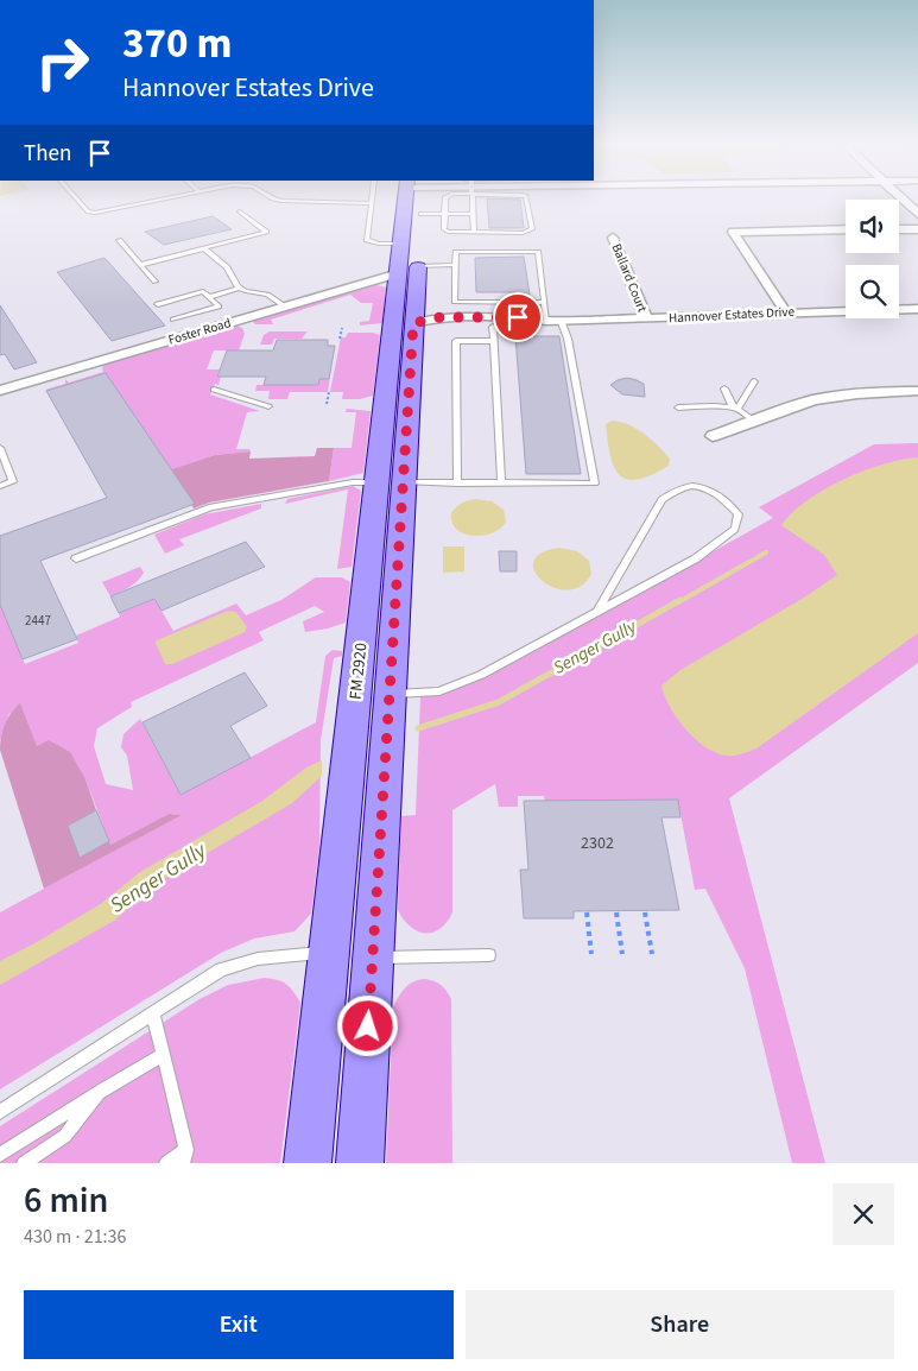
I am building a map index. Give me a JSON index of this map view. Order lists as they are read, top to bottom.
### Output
{
  "streets": {
    "main road": ["FM 2920"],
    "street": ["Ballard Court", "Hannover Estates Drive", "Foster Road"]
  },
  "crossings": [
    ["Ballard Court", "Hannover Estates Drive"],
    ["Hannover Estates Drive", "FM 2920"],
    ["Foster Road", "FM 2920"]
  ],
  "water": ["Senger Gully"],
  "house_numbers": ["2447", "2302"],
  "page": {
    "turn": ["370 m", "Hannover Estates Drive"],
    "then": "Then",
    "heading": ["6 min", "430 m · 21:36"],
    "buttons": ["Exit", "Share"]
  }
}
